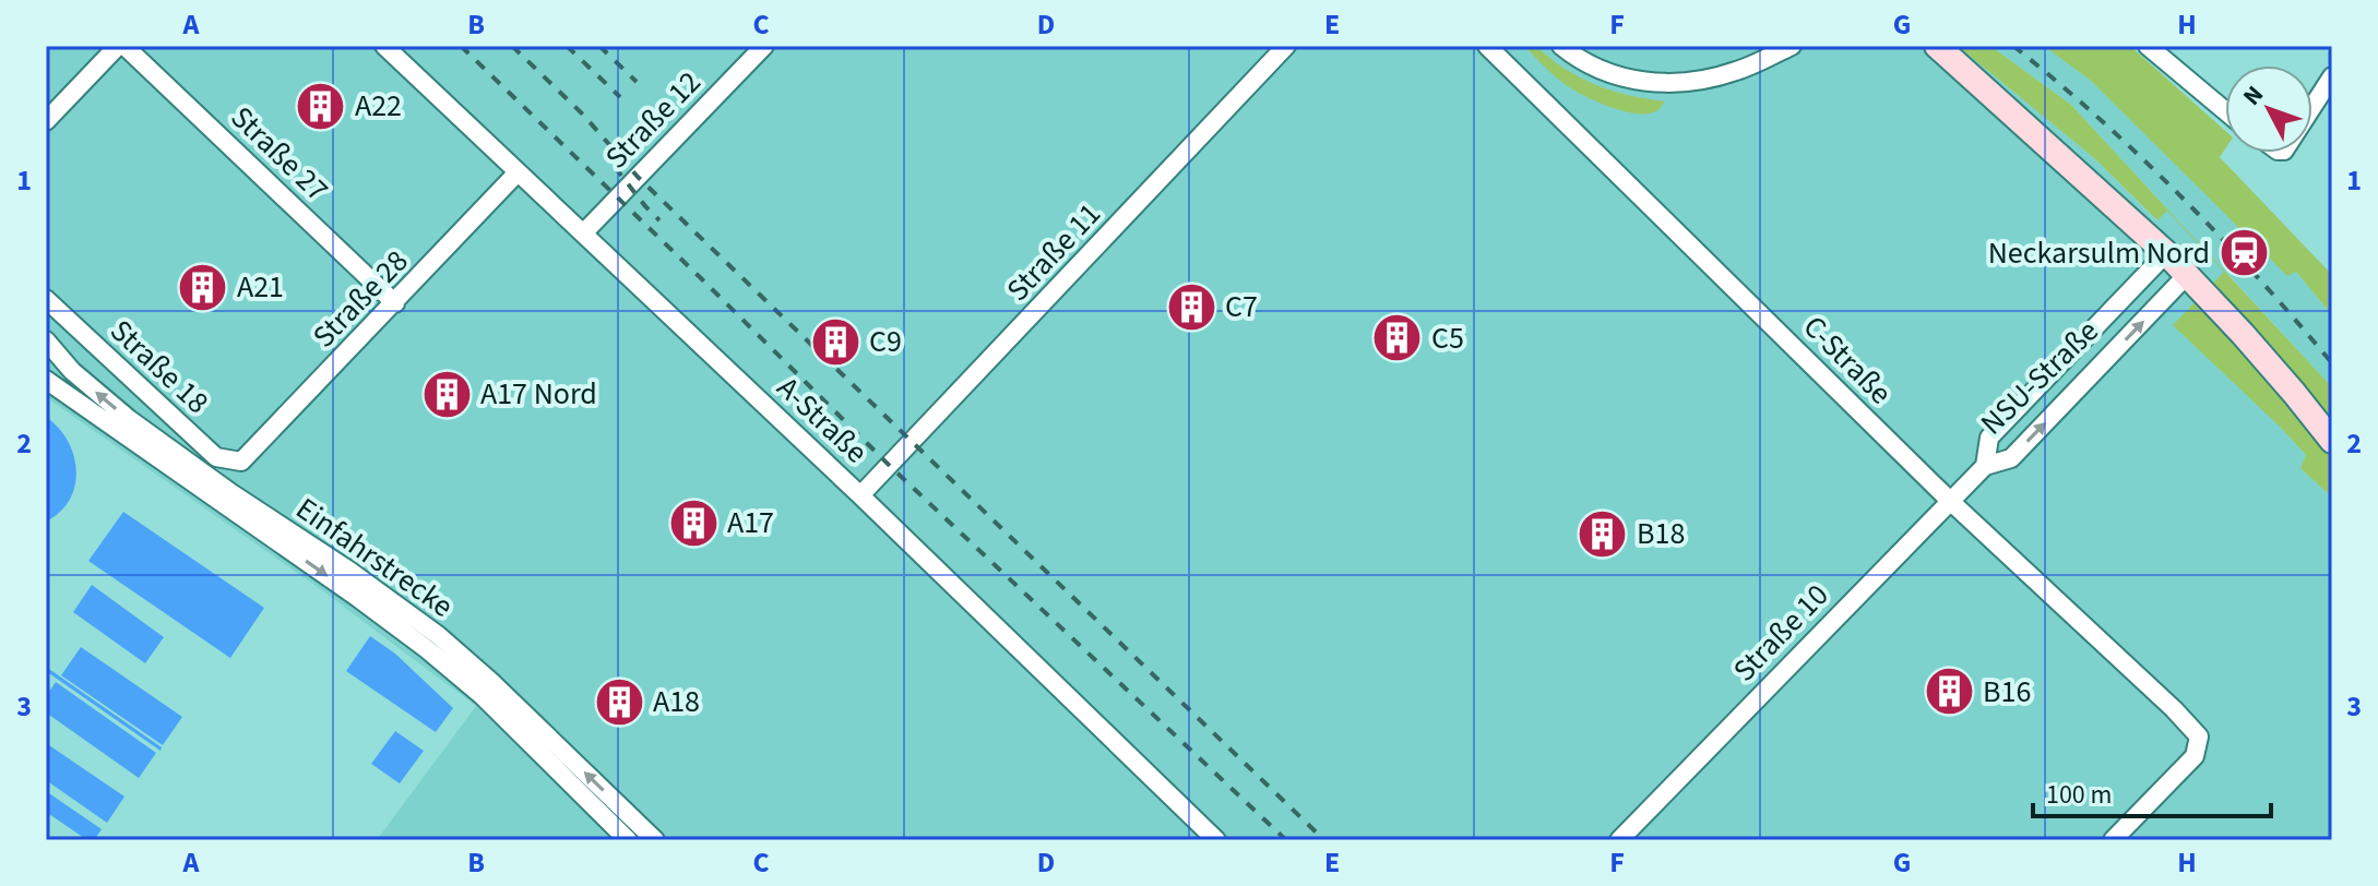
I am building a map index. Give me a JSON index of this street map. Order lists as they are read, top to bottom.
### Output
{
  "streets": {
    "street": [
      "Straße 12",
      "Straße 27",
      "Straße 11",
      "Straße 28",
      "C-Straße",
      "Straße 18",
      "NSU-Straße",
      "A-Straße",
      "Einfahrstrecke",
      "Straße 10"
    ]
  },
  "crossings": [
    ["Straße 12", "A-Straße"],
    ["Straße 27", "Straße 28"],
    ["Straße 11", "A-Straße"],
    ["Straße 28", "Straße 18"],
    ["Straße 28", "A-Straße"],
    ["C-Straße", "Straße 10"],
    ["NSU-Straße", "Straße 10"]
  ],
  "places": {
    "building": [
      "A22",
      "A21",
      "C7",
      "C5",
      "C9",
      "A17 Nord",
      "A17",
      "B18",
      "B16",
      "A18"
    ],
    "station": ["Neckarsulm Nord"]
  },
  "scale_bar": "100 m",
  "north": "top left",
  "grid": {
    "columns": [
      "A",
      "B",
      "C",
      "D",
      "E",
      "F",
      "G",
      "H"
    ],
    "rows": ["1", "2", "3"]
  }
}
